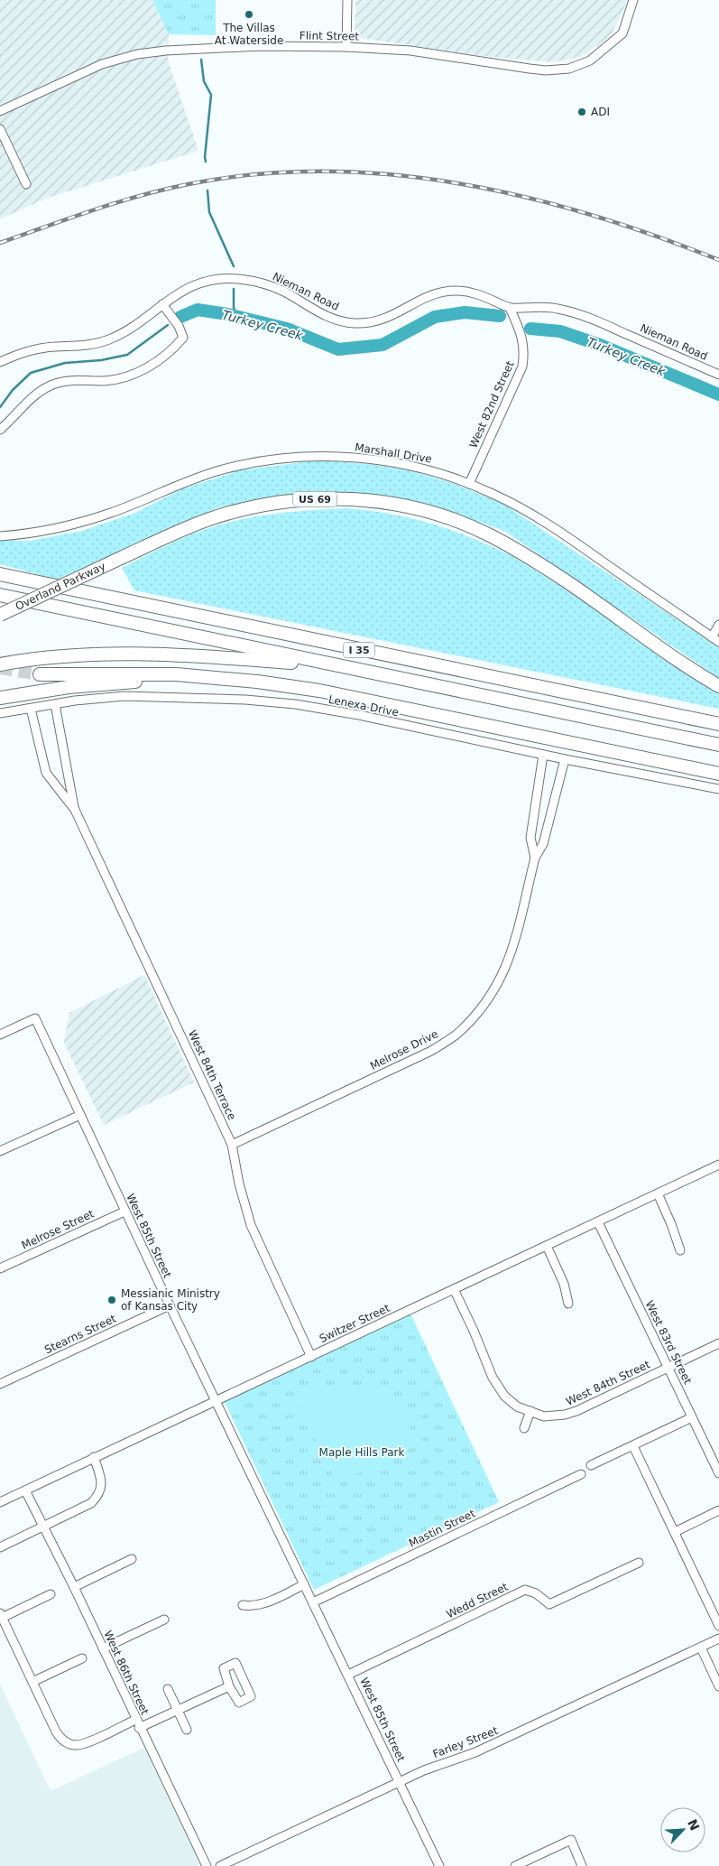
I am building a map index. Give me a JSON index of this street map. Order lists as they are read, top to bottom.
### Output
{
  "streets": {
    "highway": ["US 69", "Overland Parkway", "I 35"],
    "street": [
      "Flint Street",
      "Nieman Road",
      "West 82nd Street",
      "Marshall Drive",
      "Lenexa Drive",
      "Melrose Drive",
      "West 84th Terrace",
      "Melrose Street",
      "West 85th Street",
      "Switzer Street",
      "Stearns Street",
      "West 83rd Street",
      "West 84th Street",
      "Mastin Street",
      "Wedd Street",
      "West 86th Street",
      "Farley Street"
    ]
  },
  "crossings": [
    ["Nieman Road", "West 82nd Street"],
    ["West 82nd Street", "Marshall Drive"],
    ["Lenexa Drive", "Melrose Drive"],
    ["Lenexa Drive", "West 84th Terrace"],
    ["Melrose Drive", "West 84th Terrace"],
    ["West 84th Terrace", "Switzer Street"],
    ["Melrose Street", "West 85th Street"],
    ["West 85th Street", "Switzer Street"],
    ["West 85th Street", "Stearns Street"],
    ["West 85th Street", "Mastin Street"],
    ["West 85th Street", "Wedd Street"],
    ["West 85th Street", "Farley Street"],
    ["Switzer Street", "West 83rd Street"],
    ["Switzer Street", "West 84th Street"],
    ["Switzer Street", "West 86th Street"],
    ["West 83rd Street", "West 84th Street"]
  ],
  "water": ["Turkey Creek"],
  "parks": ["Maple Hills Park"],
  "places": ["The Villas At Waterside", "ADI", "Messianic Ministry of Kansas City"],
  "north": "top right"
}
